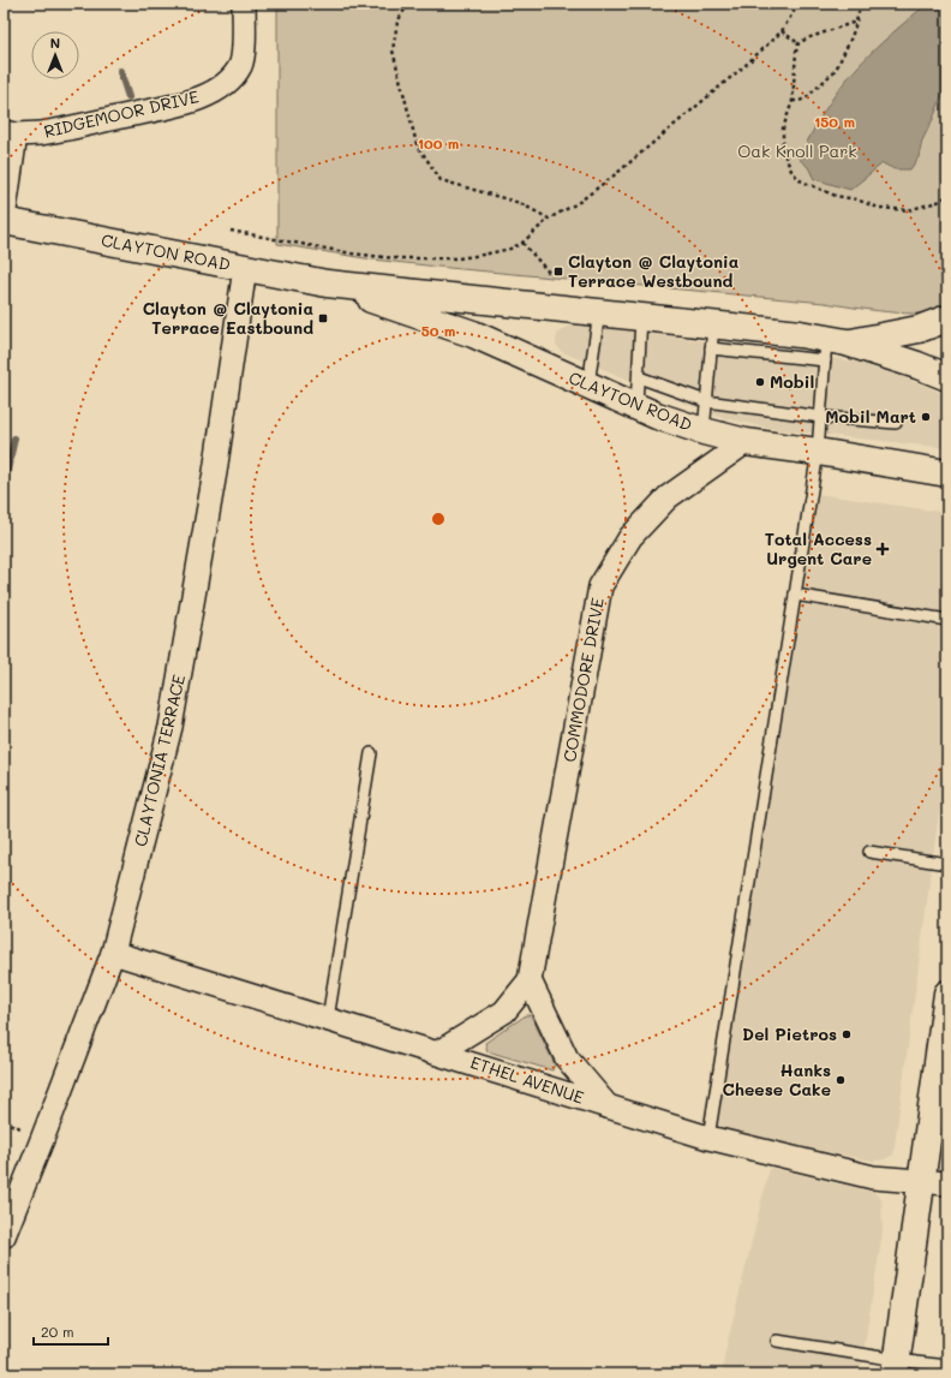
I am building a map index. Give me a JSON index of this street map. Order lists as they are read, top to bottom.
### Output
{
  "streets": {
    "main road": ["CLAYTON ROAD"],
    "street": [
      "RIDGEMOOR DRIVE",
      "COMMODORE DRIVE",
      "CLAYTONIA TERRACE",
      "ETHEL AVENUE"
    ]
  },
  "crossings": [
    ["CLAYTON ROAD", "COMMODORE DRIVE"],
    ["CLAYTON ROAD", "CLAYTONIA TERRACE"],
    ["COMMODORE DRIVE", "ETHEL AVENUE"],
    ["CLAYTONIA TERRACE", "ETHEL AVENUE"]
  ],
  "parks": ["Oak Knoll Park"],
  "places": {
    "transit": ["Clayton @ Claytonia Terrace Westbound", "Clayton @ Claytonia Terrace Eastbound"],
    "other": [
      "Mobil",
      "Mobil Mart",
      "Del Pietros",
      "Hanks Cheese Cake"
    ],
    "health": ["Total Access Urgent Care"]
  },
  "scale_bar": "20 m",
  "north": "top",
  "rings": ["150 m", "100 m", "50 m"]
}
